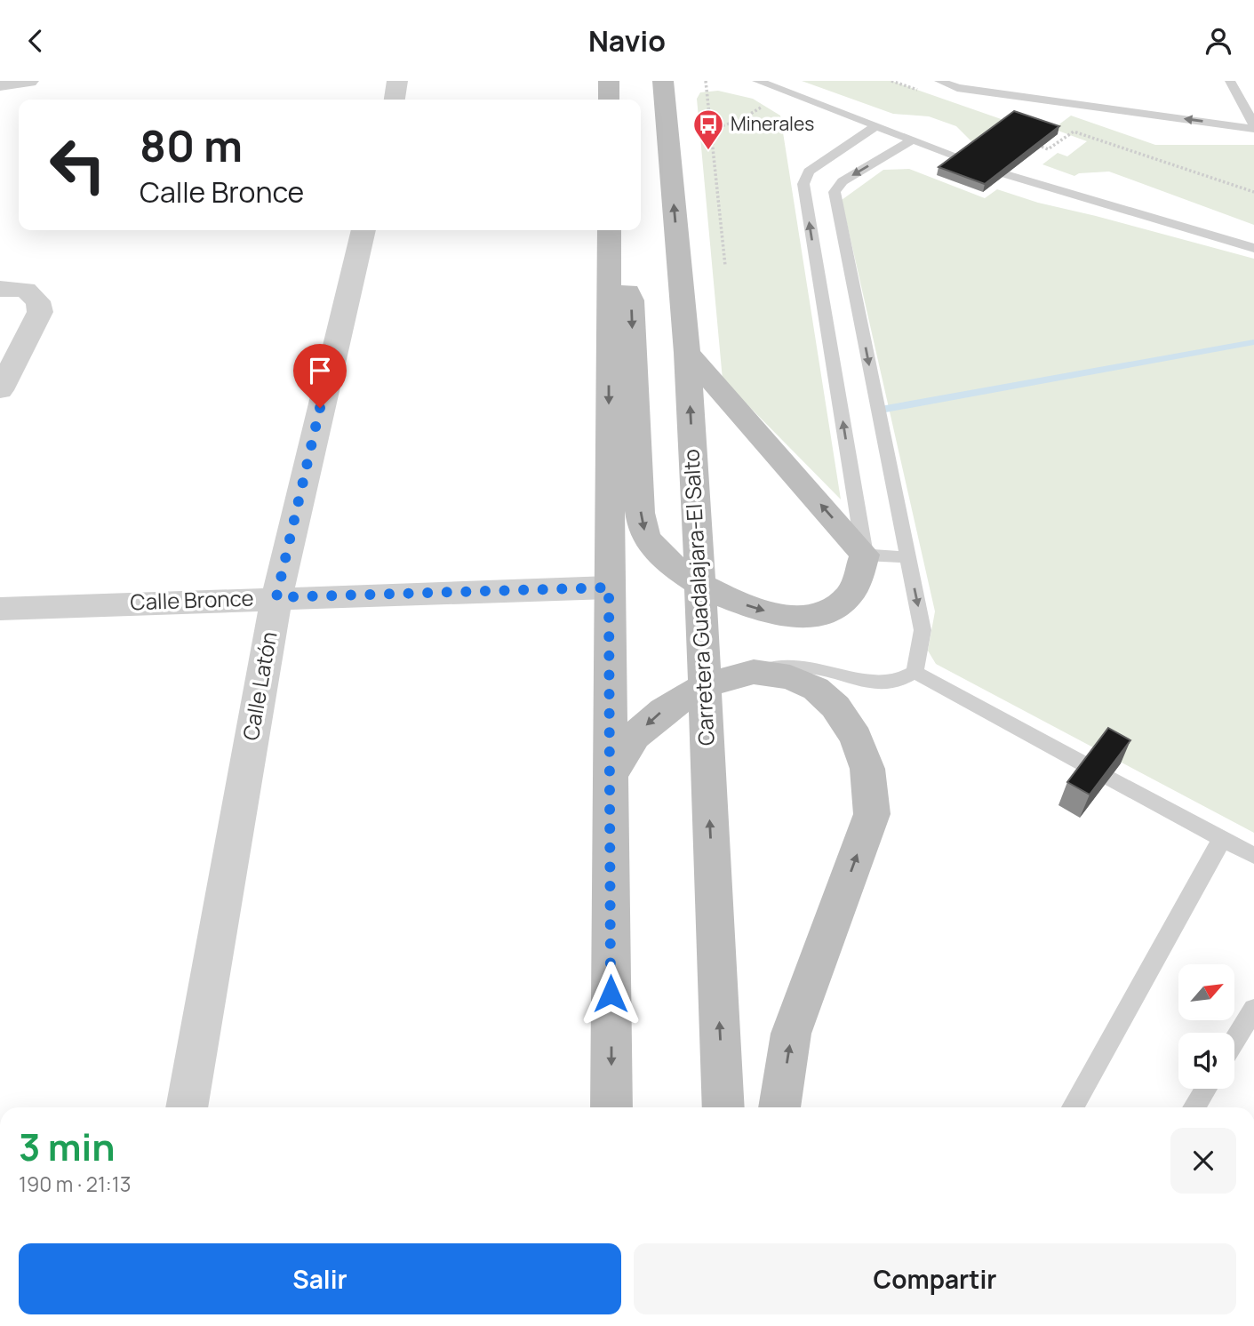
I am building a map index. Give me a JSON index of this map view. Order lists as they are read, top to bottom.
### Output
{
  "streets": {
    "main road": ["Carretera Guadalajara-El Salto"],
    "street": ["Calle Bronce", "Calle Latón"]
  },
  "crossings": [
    ["Calle Bronce", "Calle Latón"]
  ],
  "places": {
    "bus stop": ["Minerales"]
  },
  "north": "top right",
  "page": {
    "header": "Navio",
    "turn": ["80 m", "Calle Bronce"],
    "heading": ["3 min", "190 m · 21:13"],
    "buttons": ["Salir", "Compartir"]
  }
}
